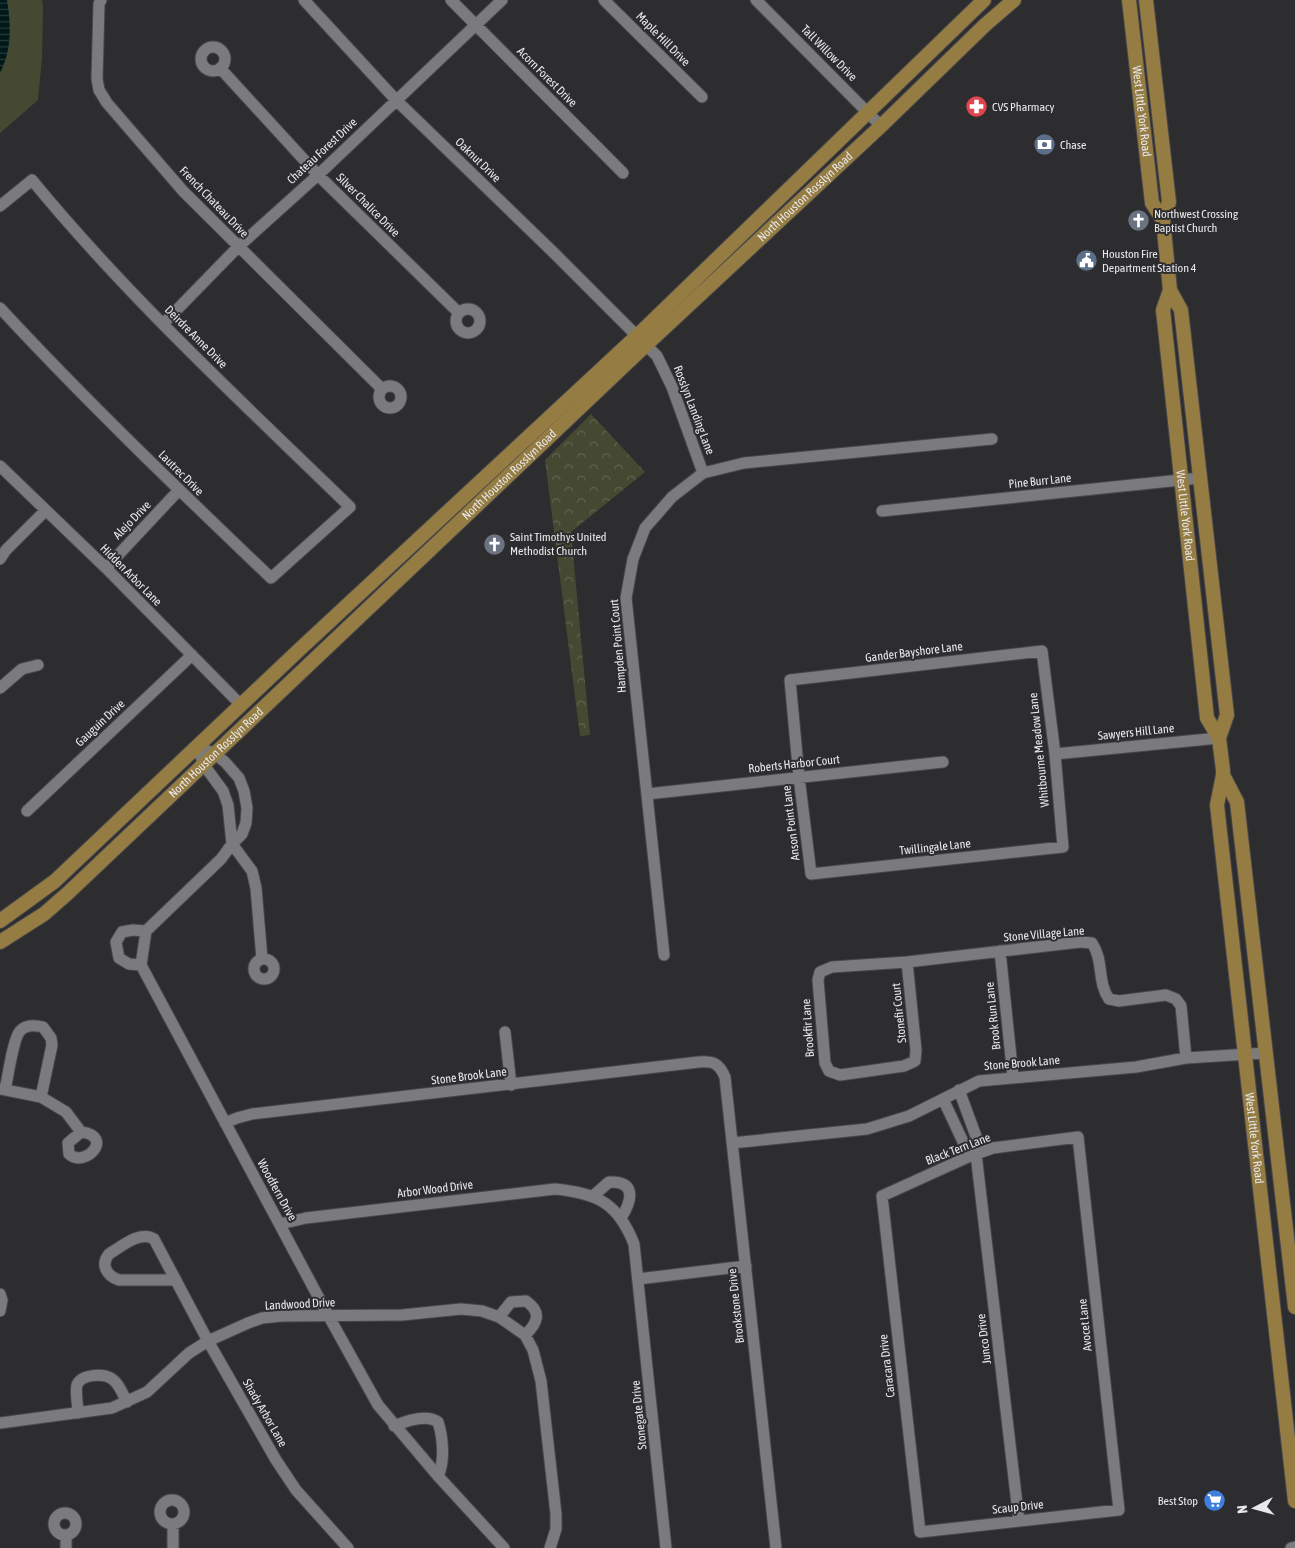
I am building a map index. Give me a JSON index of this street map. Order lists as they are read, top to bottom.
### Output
{
  "streets": {
    "main road": ["West Little York Road", "North Houston Rosslyn Road"],
    "street": [
      "Maple Hill Drive",
      "Tall Willow Drive",
      "Acorn Forest Drive",
      "Chateau Forest Drive",
      "Oaknut Drive",
      "French Chateau Drive",
      "Silver Chalice Drive",
      "Deirdre Anne Drive",
      "Rosslyn Landing Lane",
      "Lautrec Drive",
      "Pine Burr Lane",
      "Alejo Drive",
      "Hidden Arbor Lane",
      "Hampden Point Court",
      "Gander Bayshore Lane",
      "Gauguin Drive",
      "Sawyers Hill Lane",
      "Whitbourne Meadow Lane",
      "Roberts Harbor Court",
      "Anson Point Lane",
      "Twillingale Lane",
      "Stone Village Lane",
      "Stonefir Court",
      "Brook Run Lane",
      "Brookfir Lane",
      "Stone Brook Lane",
      "Black Tern Lane",
      "Arbor Wood Drive",
      "Woodfern Drive",
      "Landwood Drive",
      "Brookstone Drive",
      "Avocet Lane",
      "Junco Drive",
      "Caracara Drive",
      "Shady Arbor Lane",
      "Stonegate Drive",
      "Scaup Drive"
    ]
  },
  "crossings": [
    ["Tall Willow Drive", "North Houston Rosslyn Road"],
    ["Acorn Forest Drive", "Chateau Forest Drive"],
    ["West Little York Road", "Pine Burr Lane"],
    ["West Little York Road", "Sawyers Hill Lane"],
    ["West Little York Road", "Stone Brook Lane"],
    ["Chateau Forest Drive", "Oaknut Drive"],
    ["Chateau Forest Drive", "French Chateau Drive"],
    ["Chateau Forest Drive", "Silver Chalice Drive"],
    ["Chateau Forest Drive", "Deirdre Anne Drive"],
    ["Oaknut Drive", "North Houston Rosslyn Road"],
    ["Oaknut Drive", "Rosslyn Landing Lane"],
    ["North Houston Rosslyn Road", "Rosslyn Landing Lane"],
    ["North Houston Rosslyn Road", "Hidden Arbor Lane"],
    ["Deirdre Anne Drive", "Lautrec Drive"],
    ["Rosslyn Landing Lane", "Hampden Point Court"],
    ["Lautrec Drive", "Alejo Drive"],
    ["Alejo Drive", "Hidden Arbor Lane"],
    ["Hidden Arbor Lane", "Gauguin Drive"],
    ["Hampden Point Court", "Roberts Harbor Court"],
    ["Gander Bayshore Lane", "Whitbourne Meadow Lane"],
    ["Gander Bayshore Lane", "Anson Point Lane"],
    ["Sawyers Hill Lane", "Whitbourne Meadow Lane"],
    ["Whitbourne Meadow Lane", "Twillingale Lane"],
    ["Roberts Harbor Court", "Anson Point Lane"],
    ["Anson Point Lane", "Twillingale Lane"],
    ["Stone Village Lane", "Stonefir Court"],
    ["Stone Village Lane", "Brook Run Lane"],
    ["Stone Village Lane", "Brookfir Lane"],
    ["Stone Village Lane", "Stone Brook Lane"],
    ["Stonefir Court", "Brookfir Lane"],
    ["Brook Run Lane", "Stone Brook Lane"],
    ["Stone Brook Lane", "Woodfern Drive"],
    ["Stone Brook Lane", "Brookstone Drive"],
    ["Stone Brook Lane", "Junco Drive"],
    ["Black Tern Lane", "Avocet Lane"],
    ["Black Tern Lane", "Junco Drive"],
    ["Black Tern Lane", "Caracara Drive"],
    ["Arbor Wood Drive", "Woodfern Drive"],
    ["Arbor Wood Drive", "Stonegate Drive"],
    ["Woodfern Drive", "Landwood Drive"],
    ["Landwood Drive", "Shady Arbor Lane"],
    ["Avocet Lane", "Scaup Drive"],
    ["Junco Drive", "Scaup Drive"],
    ["Caracara Drive", "Scaup Drive"]
  ],
  "places": {
    "pharmacy": ["CVS Pharmacy"],
    "bank": ["Chase"],
    "church": ["Northwest Crossing Baptist Church", "Saint Timothys United Methodist Church"],
    "public building": ["Houston Fire Department Station 4"],
    "supermarket": ["Best Stop"]
  },
  "north": "left"
}
